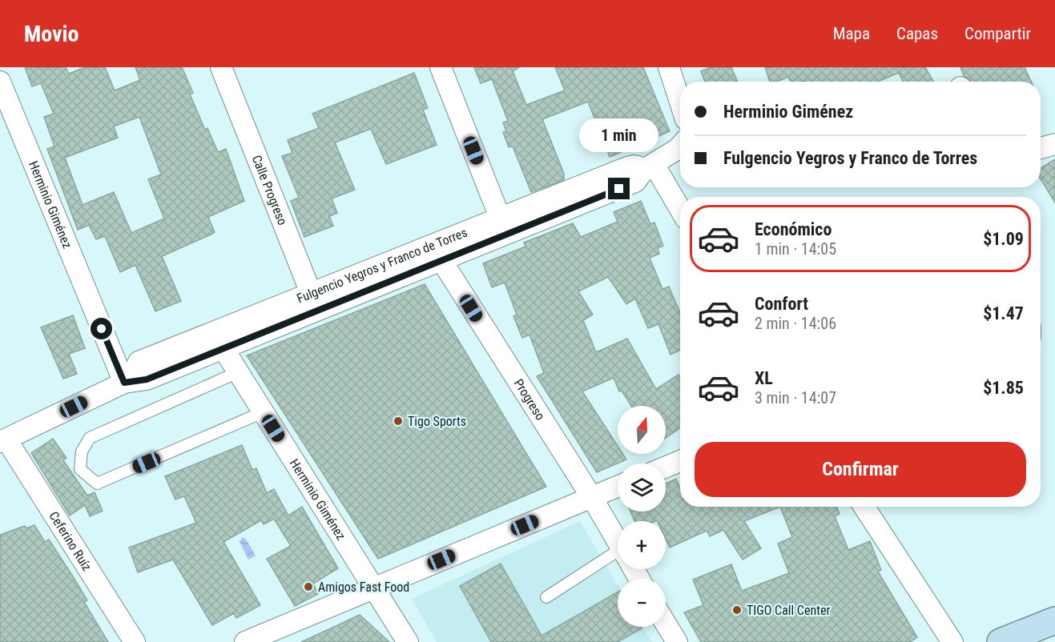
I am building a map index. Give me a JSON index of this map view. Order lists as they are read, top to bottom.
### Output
{
  "streets": {
    "street": [
      "Calle Progreso",
      "Herminio Giménez",
      "Fulgencio Yegros y Franco de Torres",
      "Progreso",
      "Ceferino Ruíz"
    ]
  },
  "crossings": [
    ["Calle Progreso", "Fulgencio Yegros y Franco de Torres"],
    ["Herminio Giménez", "Fulgencio Yegros y Franco de Torres"],
    ["Fulgencio Yegros y Franco de Torres", "Progreso"]
  ],
  "places": ["Tigo Sports", "Amigos Fast Food", "TIGO Call Center"],
  "north": "top",
  "page": {
    "header": "Movio",
    "nav": ["Mapa", "Capas", "Compartir"],
    "banner": ["Herminio Giménez", "Fulgencio Yegros y Franco de Torres"],
    "bubble": "1 min",
    "list": [
      {
        "name": "Económico",
        "note": "1 min · 14:05",
        "value": "$1.09"
      },
      {
        "name": "Confort",
        "note": "2 min · 14:06",
        "value": "$1.47"
      },
      {
        "name": "XL",
        "note": "3 min · 14:07",
        "value": "$1.85"
      }
    ],
    "map_buttons": ["+", "−"],
    "buttons": "Confirmar"
  }
}
